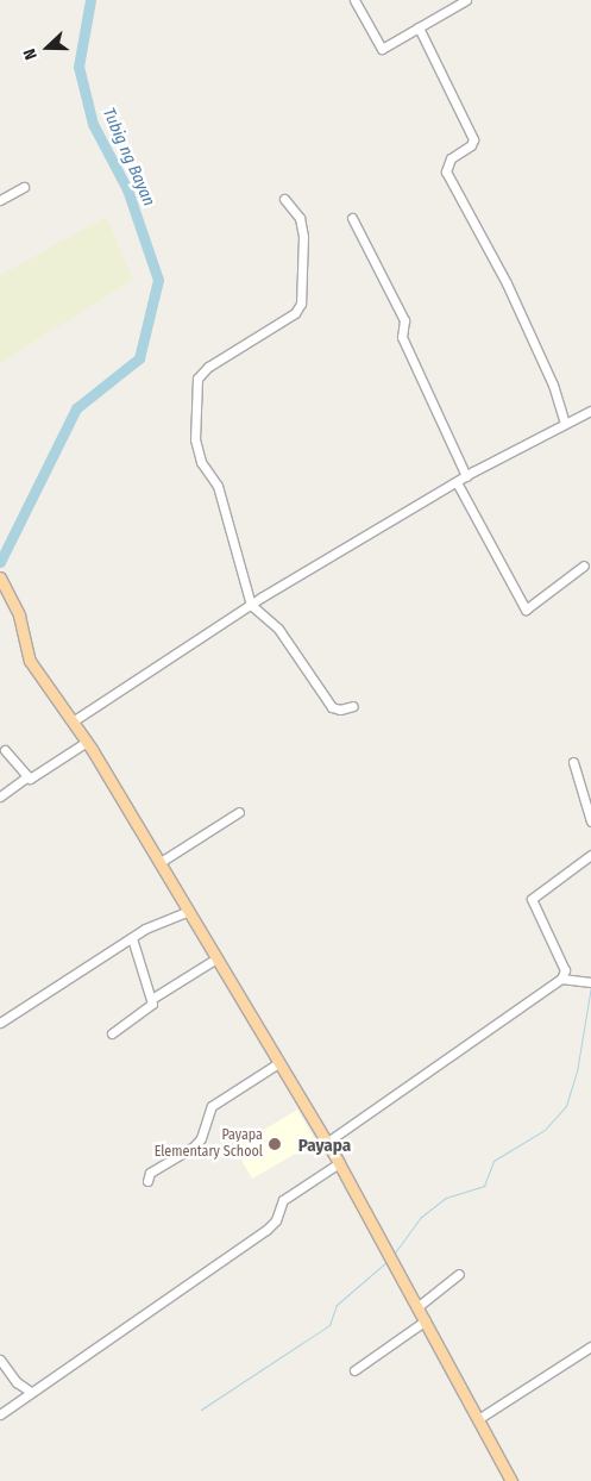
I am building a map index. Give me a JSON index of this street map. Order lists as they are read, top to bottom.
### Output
{
  "districts": ["Payapa"],
  "water": ["Tubig ng Bayan"],
  "places": ["Payapa Elementary School"],
  "north": "left"
}
